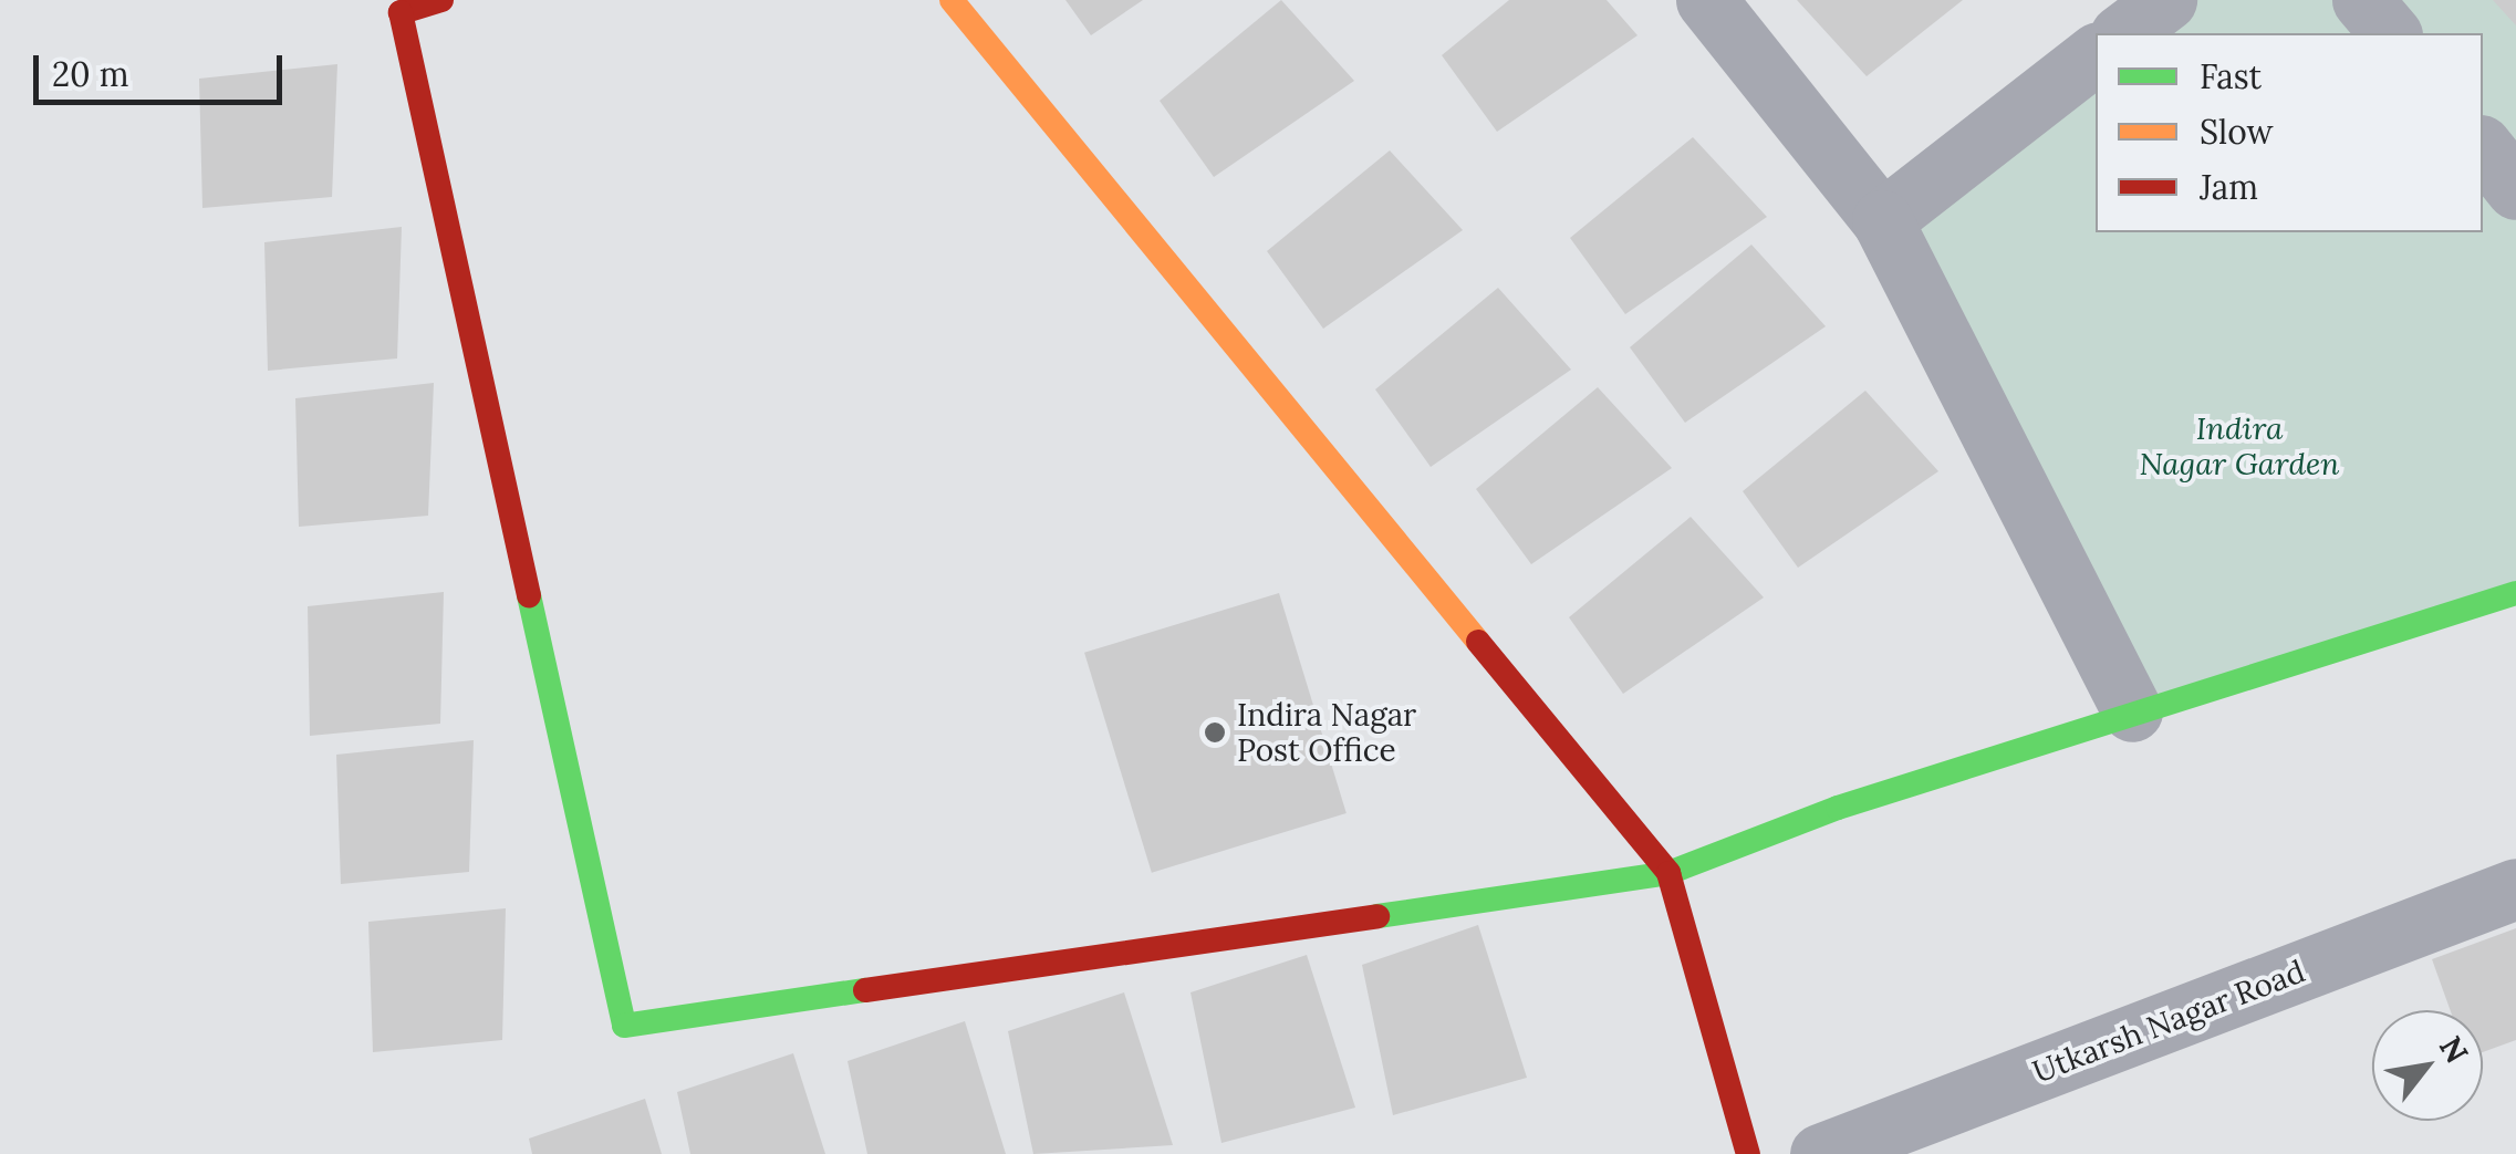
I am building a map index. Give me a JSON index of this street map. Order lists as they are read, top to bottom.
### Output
{
  "streets": {
    "street": ["Utkarsh Nagar Road"]
  },
  "parks": ["Indira Nagar Garden"],
  "places": ["Indira Nagar Post Office"],
  "legend": ["Fast", "Slow", "Jam"],
  "scale_bar": "20 m",
  "north": "top right"
}
